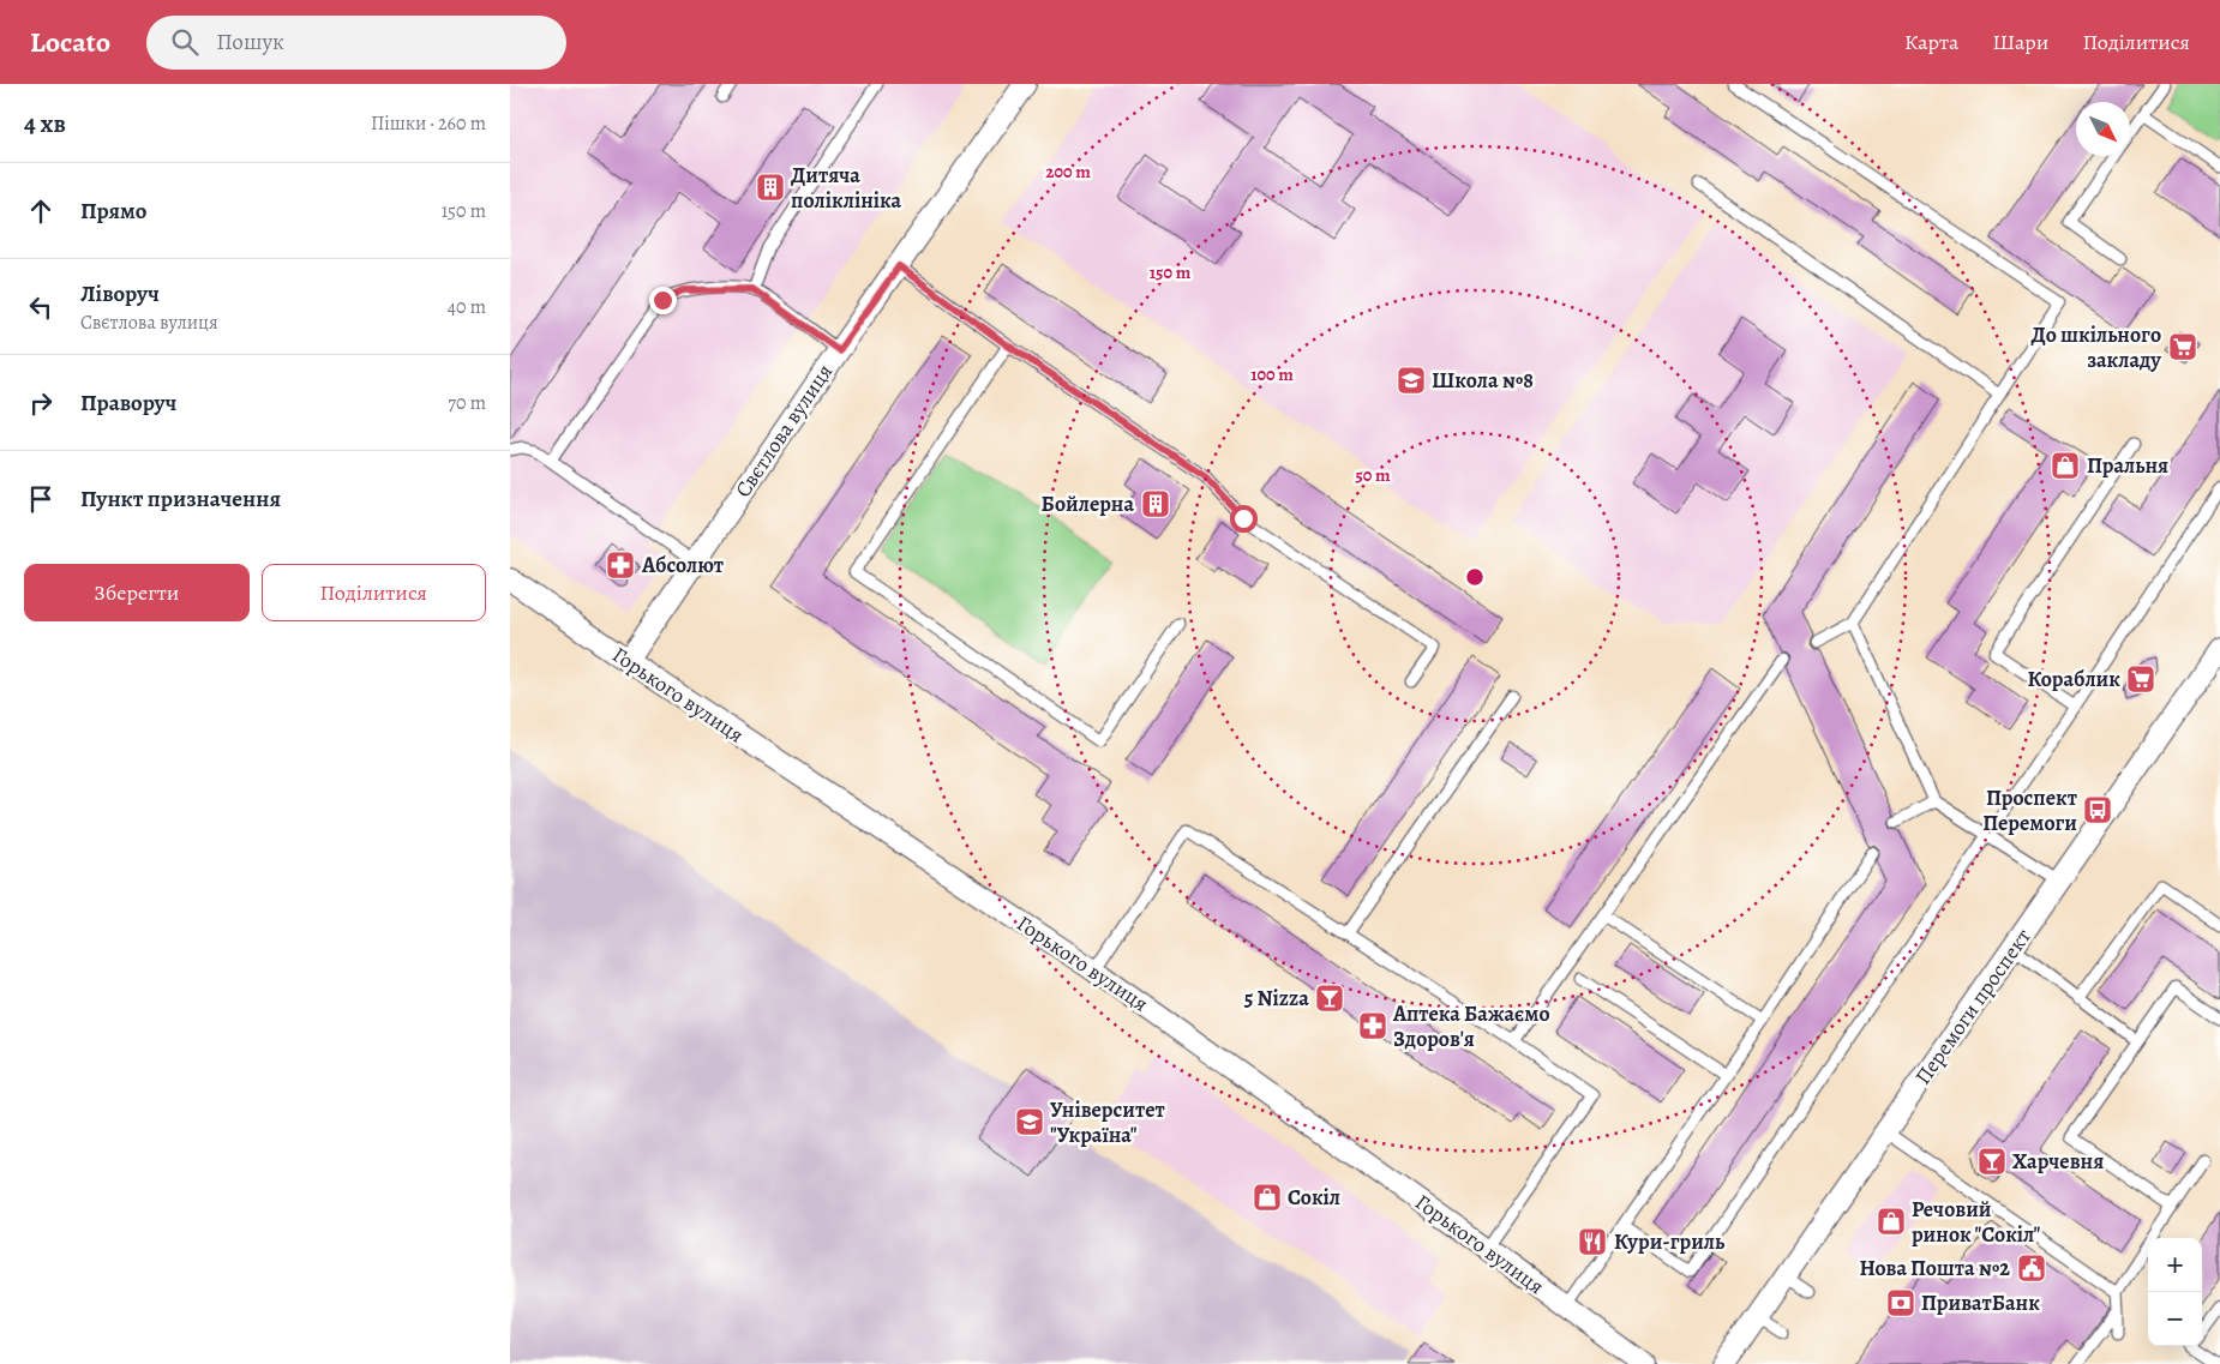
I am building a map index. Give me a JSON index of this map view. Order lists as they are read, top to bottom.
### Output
{
  "streets": {
    "street": ["Свєтлова вулиця", "Горького вулиця", "Перемоги проспект"]
  },
  "crossings": [
    ["Свєтлова вулиця", "Горького вулиця"]
  ],
  "places": {
    "building": ["Дитяча поліклініка", "Бойлерна"],
    "supermarket": ["До шкільного закладу", "Кораблик"],
    "school or university": ["Школа №8", "Університет \"Україна\""],
    "shop": ["Пральня", "Сокіл", "Речовий ринок \"Сокіл\""],
    "pharmacy": ["Абсолют", "Аптека Бажаємо Здоров'я"],
    "bus stop": ["Проспект Перемоги"],
    "bar": ["5 Nizza", "Харчевня"],
    "restaurant": ["Кури-гриль"],
    "public building": ["Нова Пошта №2"],
    "bank": ["ПриватБанк"]
  },
  "north": "bottom right",
  "page": {
    "header": "Locato",
    "search": "Пошук",
    "nav": ["Карта", "Шари", "Поділитися"],
    "heading": ["4 хв", "Пішки · 260 m"],
    "list": [
      ["Прямо", "150 m"],
      ["Ліворуч", "Свєтлова вулиця", "40 m"],
      ["Праворуч", "70 m"],
      "Пункт призначення"
    ],
    "buttons": ["Зберегти", "Поділитися"],
    "map_buttons": ["+", "−"]
  },
  "rings": [
    "200 m",
    "150 m",
    "100 m",
    "50 m"
  ]
}
